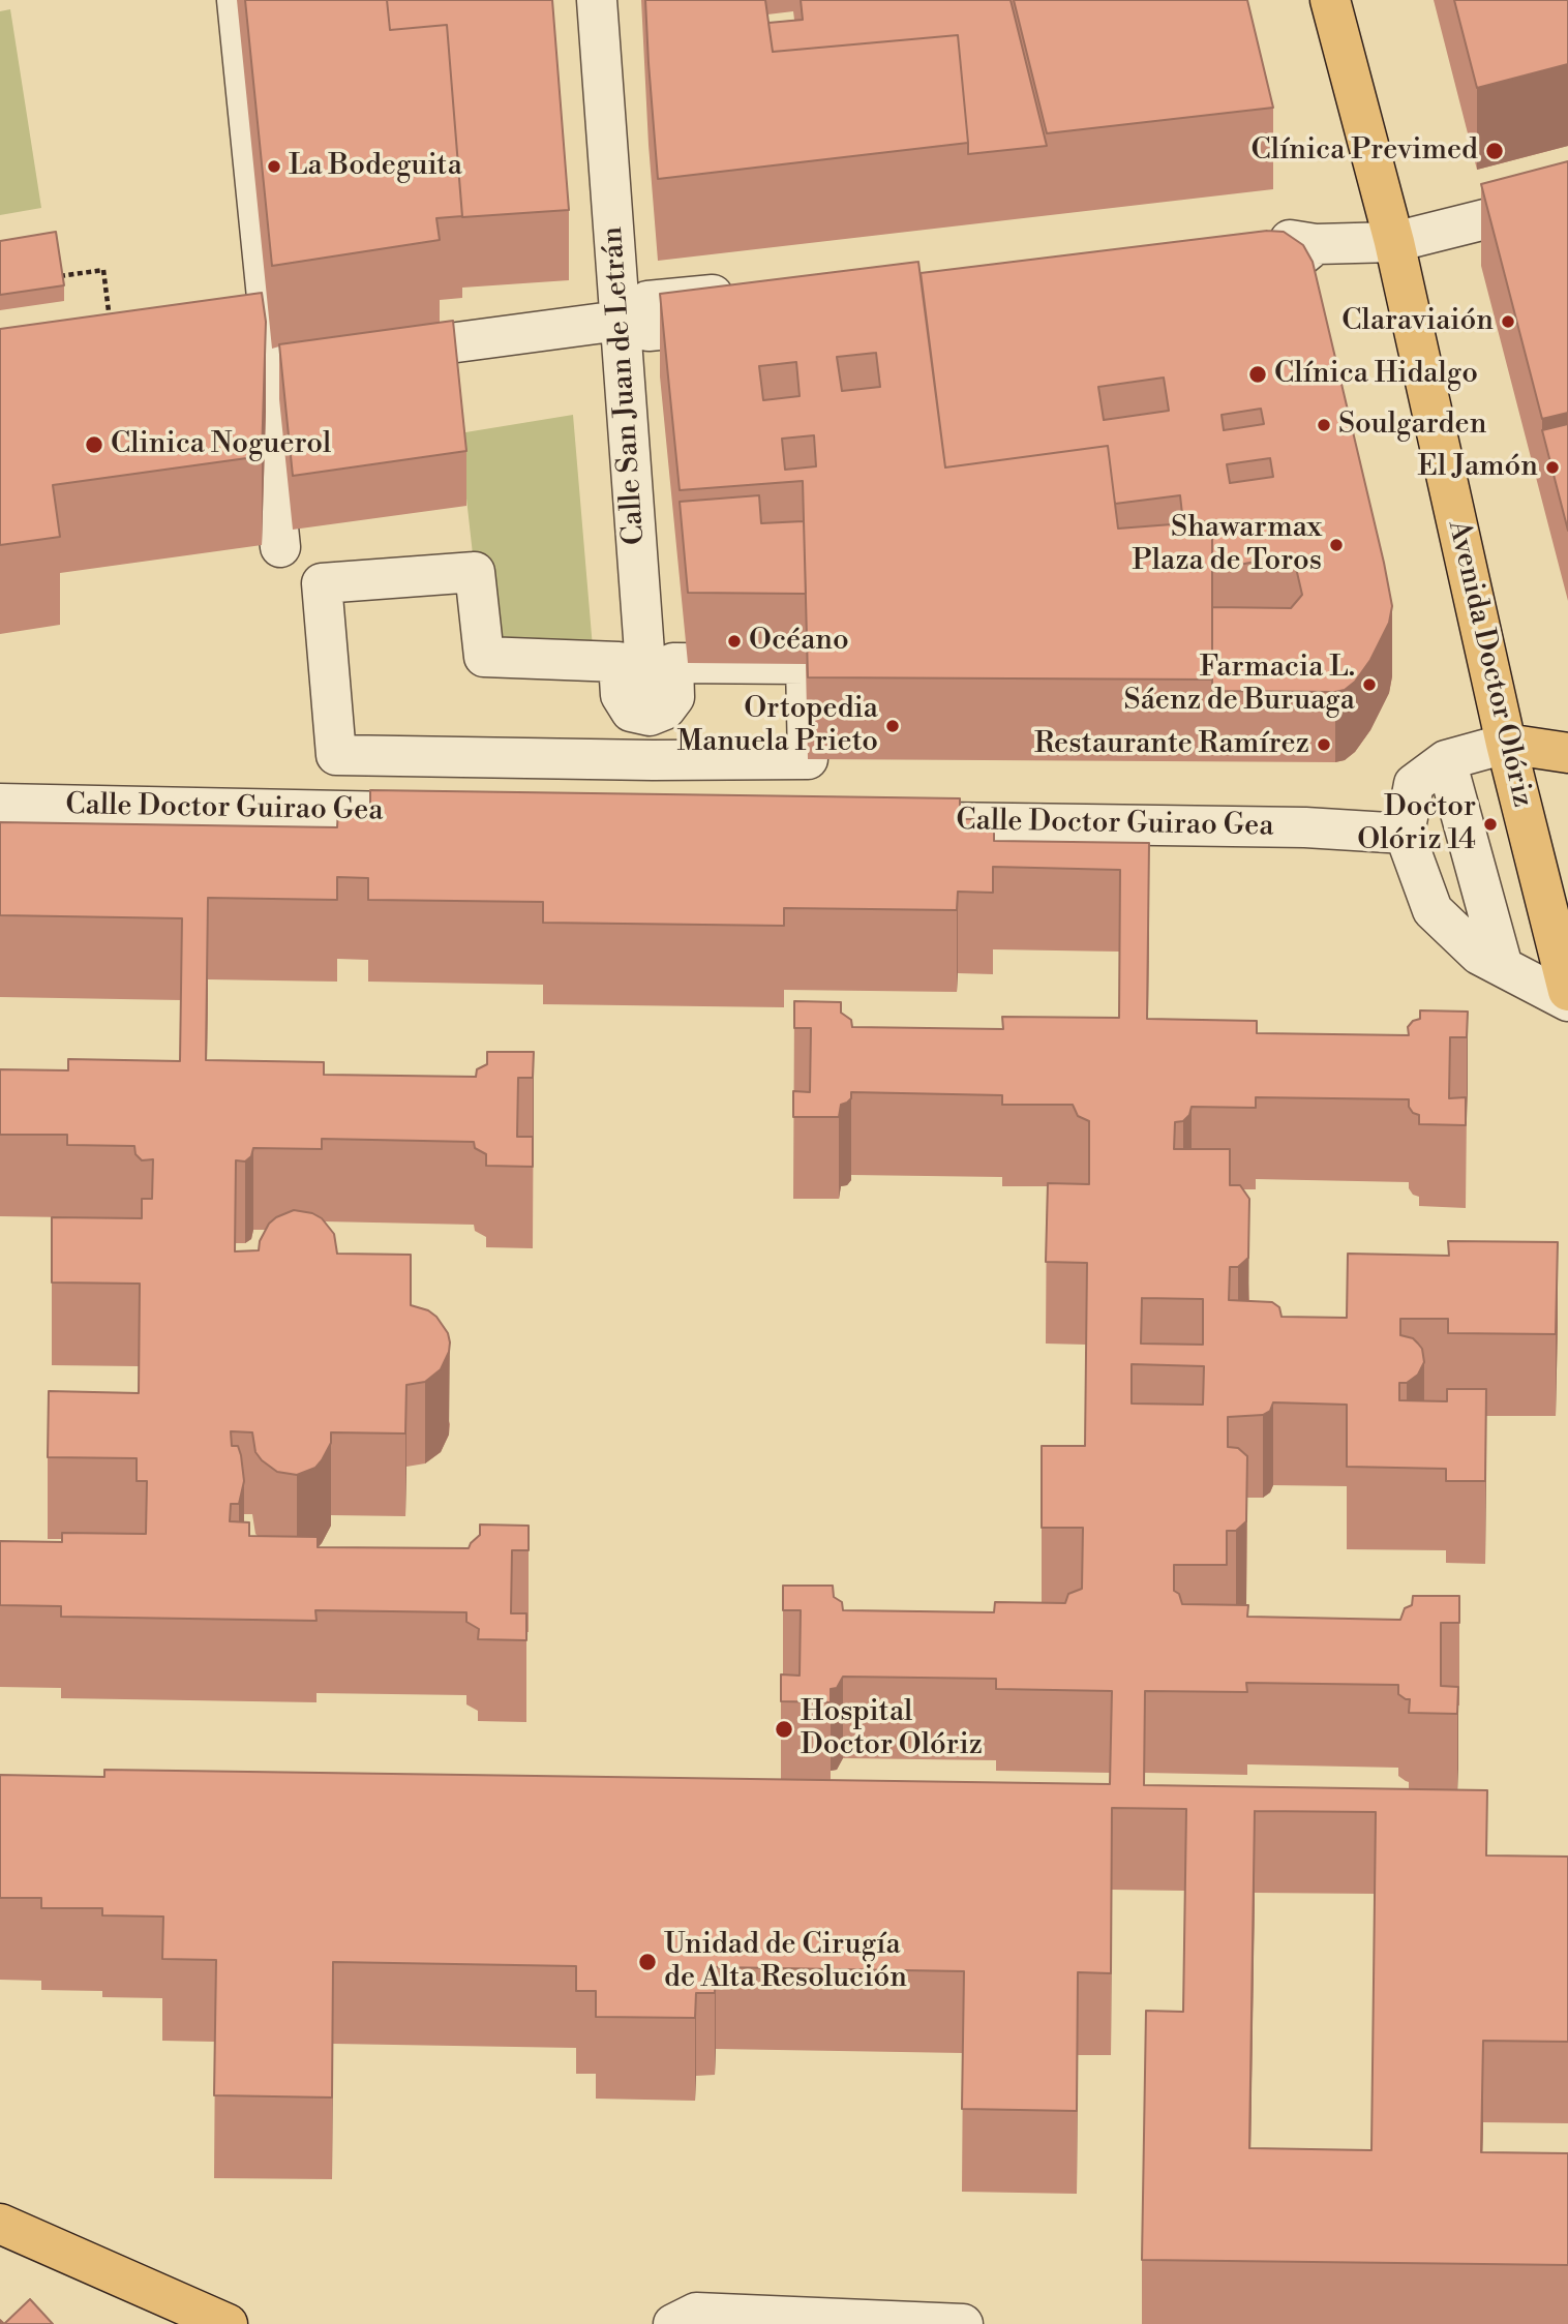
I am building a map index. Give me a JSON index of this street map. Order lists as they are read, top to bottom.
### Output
{
  "streets": {
    "main road": ["Avenida Doctor Olóriz"],
    "street": ["Calle San Juan de Letrán", "Calle Doctor Guirao Gea"]
  },
  "places": [
    "Clínica Previmed",
    "La Bodeguita",
    "Claraviaión",
    "Clínica Hidalgo",
    "Soulgarden",
    "Clinica Noguerol",
    "El Jamón",
    "Shawarmax Plaza de Toros",
    "Océano",
    "Farmacia L. Sáenz de Buruaga",
    "Ortopedia Manuela Prieto",
    "Restaurante Ramírez",
    "Doctor Olóriz 14",
    "Hospital Doctor Olóriz",
    "Unidad de Cirugía de Alta Resolución"
  ]
}
